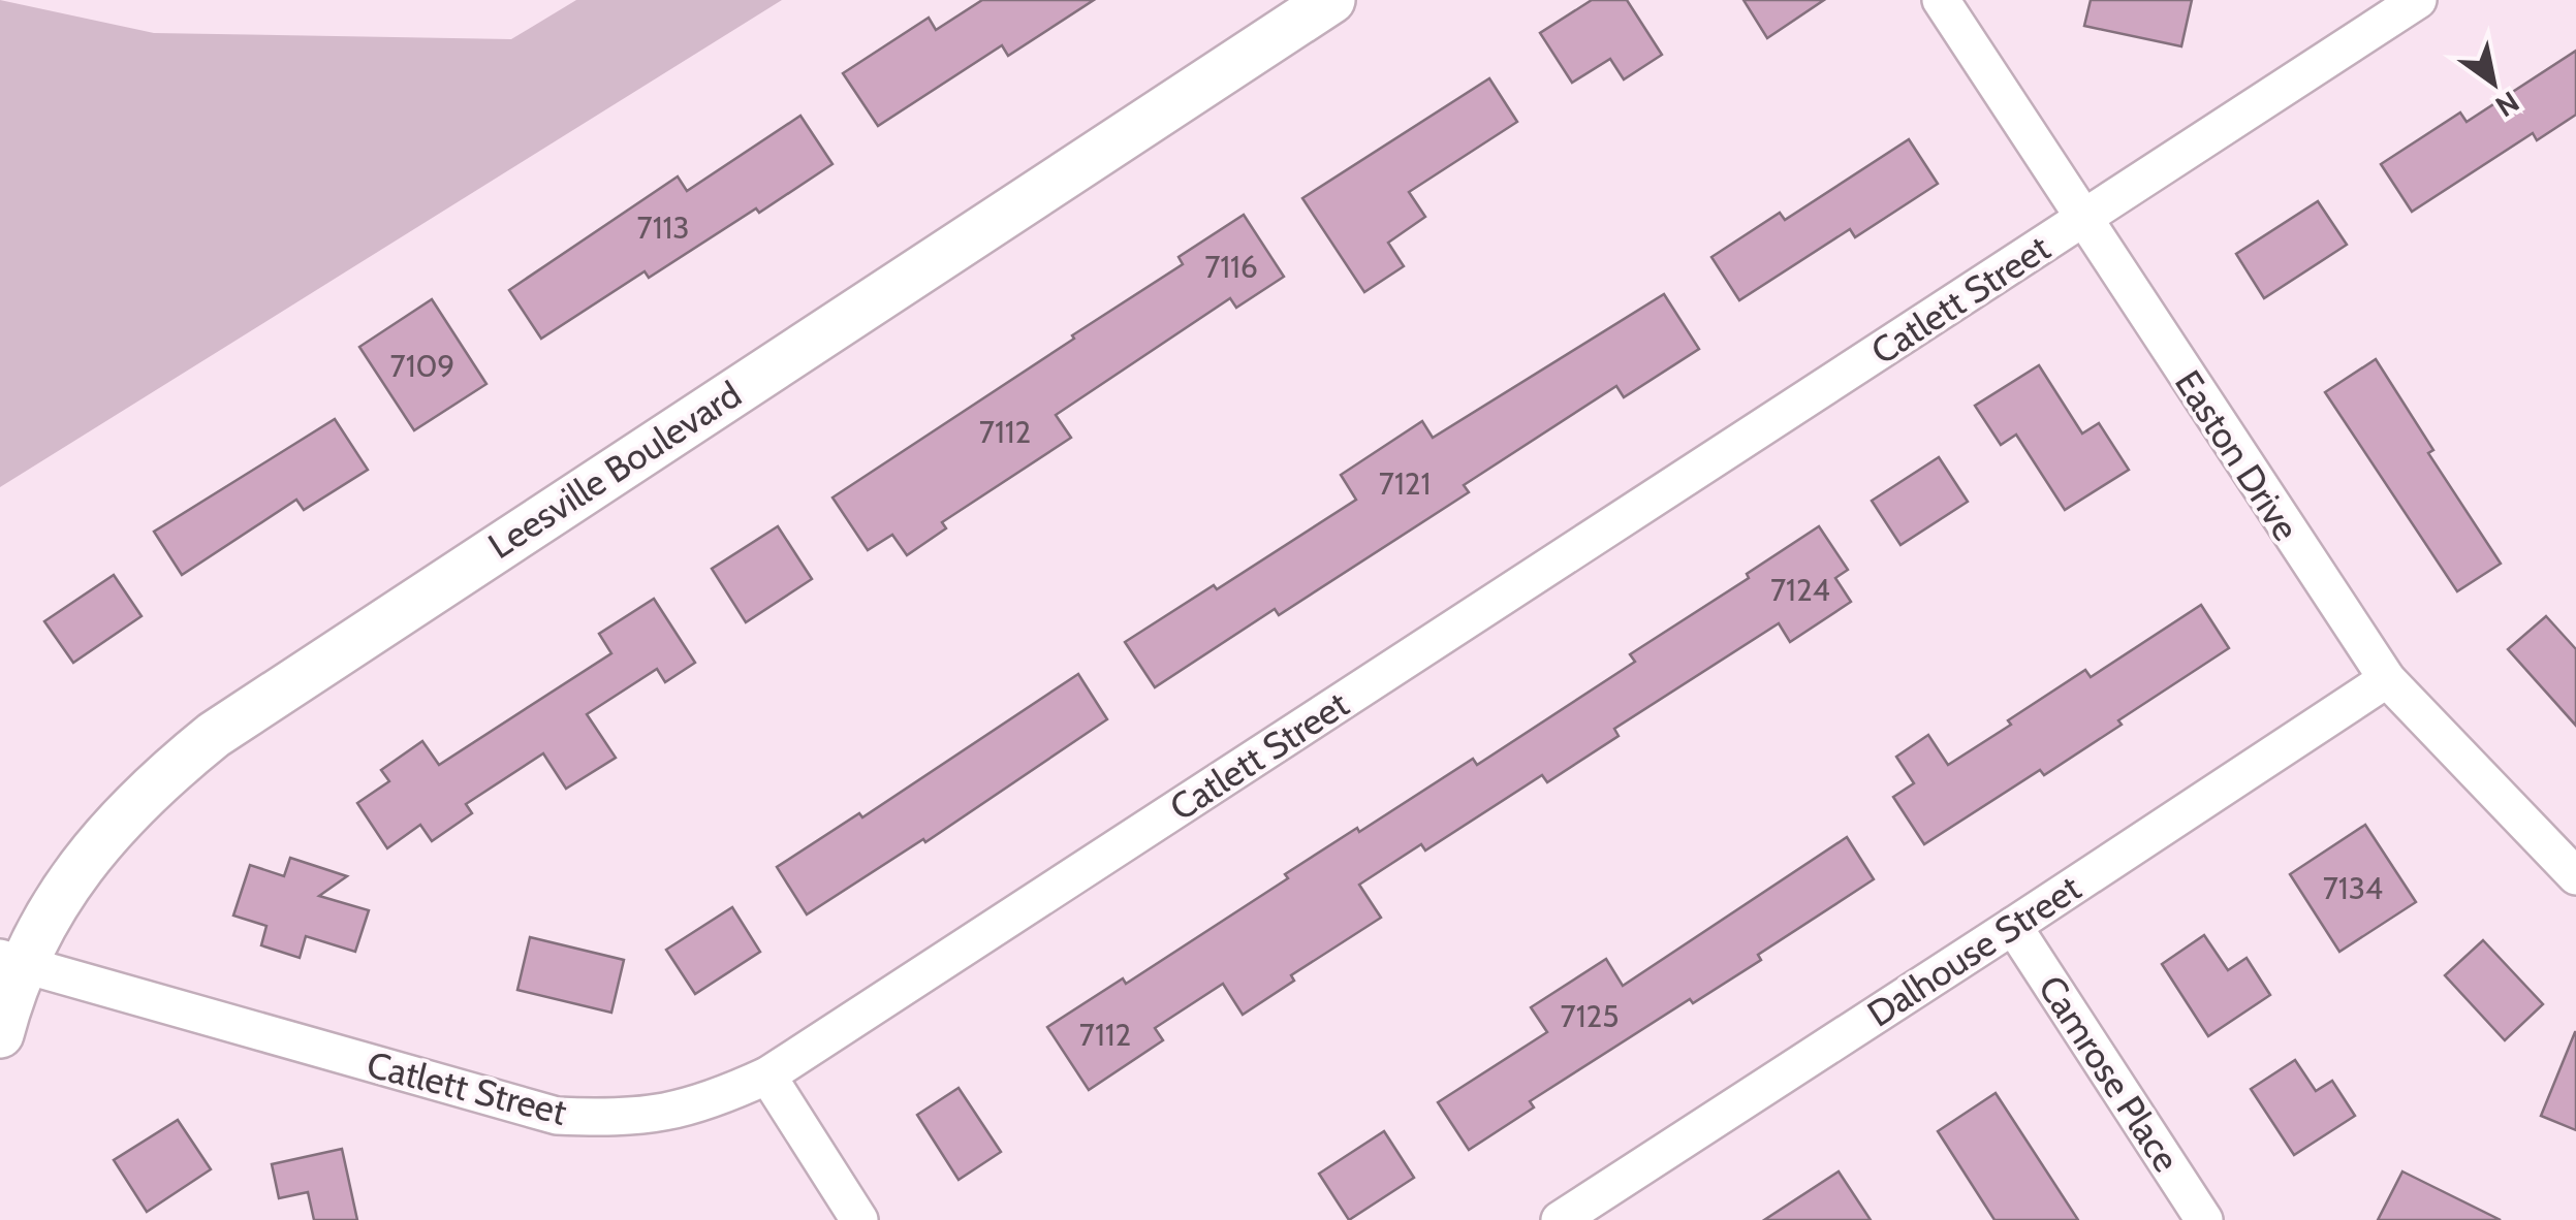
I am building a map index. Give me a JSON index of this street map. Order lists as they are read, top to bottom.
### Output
{
  "streets": {
    "street": [
      "Catlett Street",
      "Easton Drive",
      "Leesville Boulevard",
      "Dalhouse Street",
      "Camrose Place"
    ]
  },
  "crossings": [
    ["Catlett Street", "Easton Drive"],
    ["Catlett Street", "Leesville Boulevard"],
    ["Easton Drive", "Dalhouse Street"],
    ["Dalhouse Street", "Camrose Place"]
  ],
  "house_numbers": [
    "7113",
    "7116",
    "7109",
    "7112",
    "7121",
    "7124",
    "7134",
    "7125",
    "7112"
  ],
  "north": "bottom right"
}
